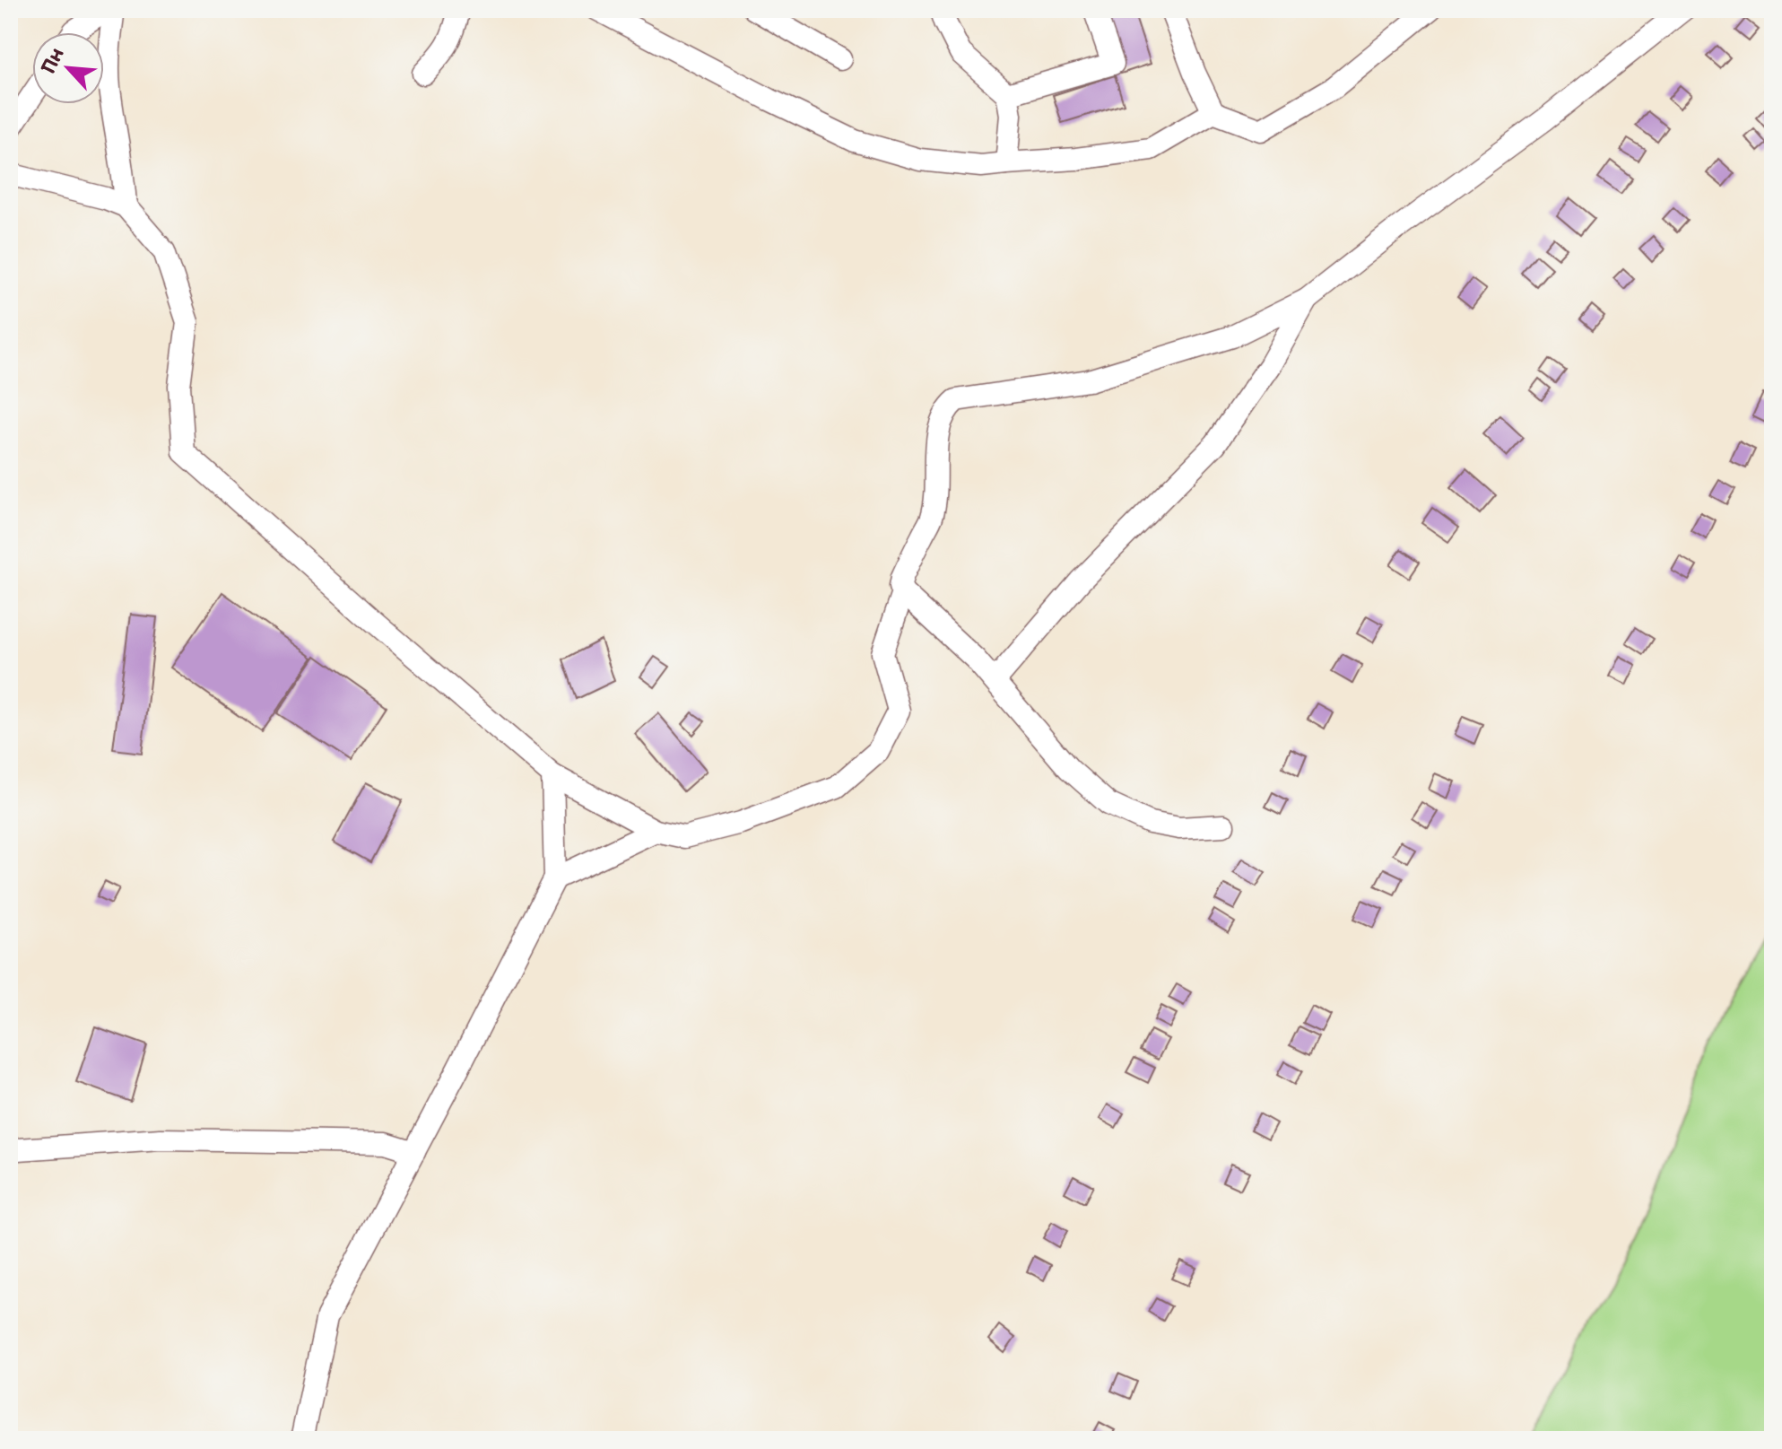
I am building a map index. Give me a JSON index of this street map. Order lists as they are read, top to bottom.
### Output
{
  "north": "top left"
}
